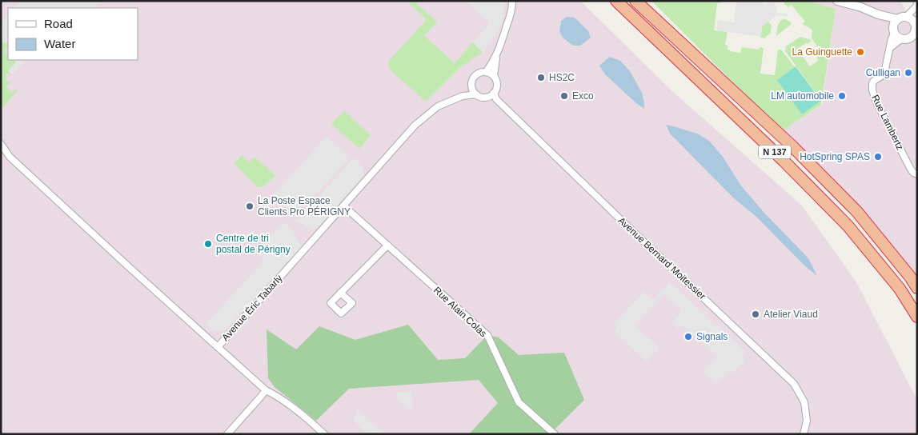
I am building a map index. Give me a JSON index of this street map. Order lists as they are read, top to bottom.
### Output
{
  "streets": {
    "highway": ["N 137"],
    "street": [
      "Rue Lambertz",
      "Avenue Bernard Moitessier",
      "Avenue Éric Tabarly",
      "Rue Alain Colas"
    ]
  },
  "crossings": [
    ["Avenue Bernard Moitessier", "Avenue Éric Tabarly"],
    ["Avenue Éric Tabarly", "Rue Alain Colas"]
  ],
  "places": [
    "La Guinguette",
    "Culligan",
    "HS2C",
    "Exco",
    "LM automobile",
    "HotSpring SPAS",
    "La Poste Espace Clients Pro PÉRIGNY",
    "Centre de tri postal de Périgny",
    "Atelier Viaud",
    "Signals"
  ],
  "legend": ["Road", "Water"]
}
